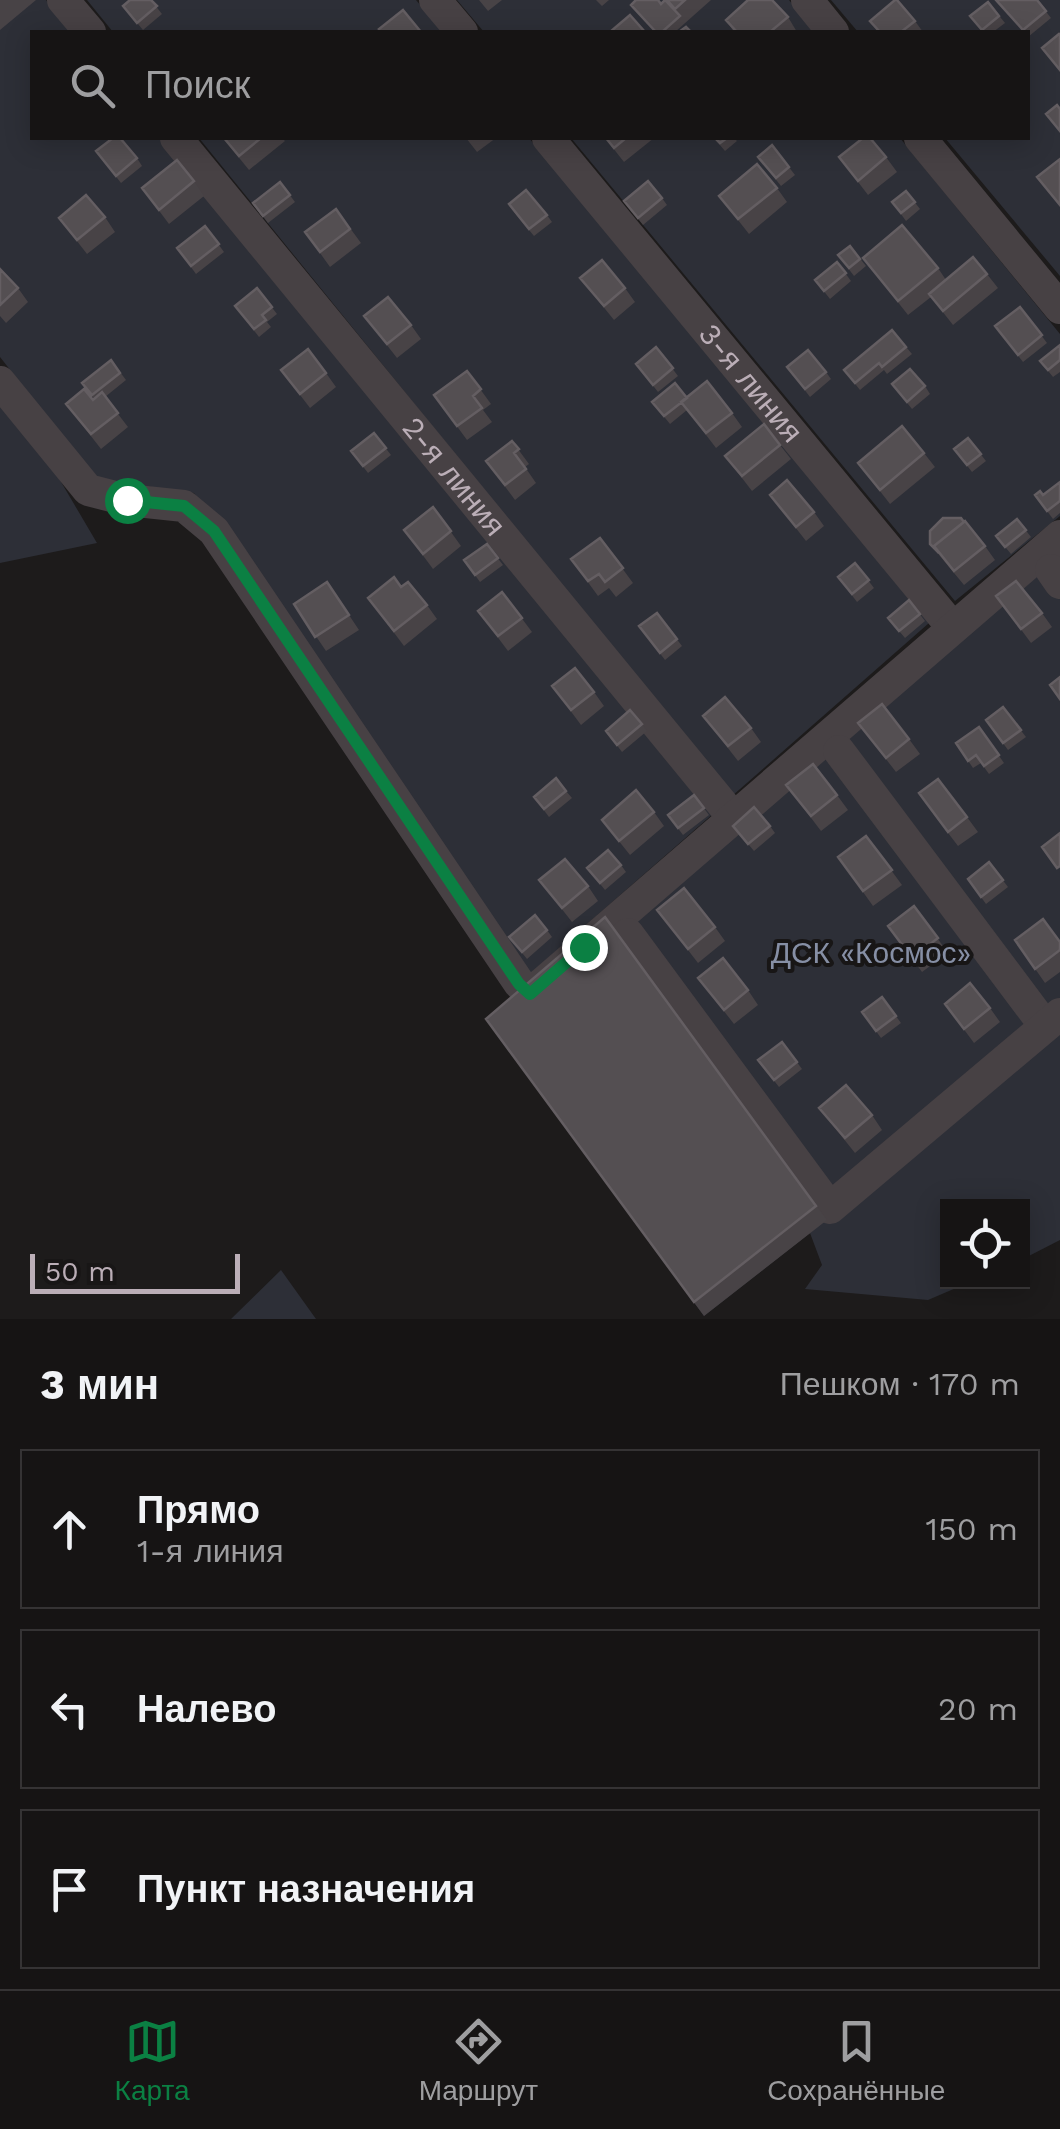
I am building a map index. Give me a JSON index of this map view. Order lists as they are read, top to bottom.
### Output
{
  "streets": {
    "lane": ["3-я линия", "2-я линия"]
  },
  "parks": ["ДСК «Космос»"],
  "scale_bar": "50 m",
  "page": {
    "search": "Поиск",
    "scale": "50 m",
    "heading": ["3 мин", "Пешком · 170 m"],
    "list": [
      ["Прямо", "1-я линия", "150 m"],
      ["Налево", "20 m"],
      "Пункт назначения"
    ],
    "nav": ["Карта", "Маршрут", "Сохранённые"]
  }
}
